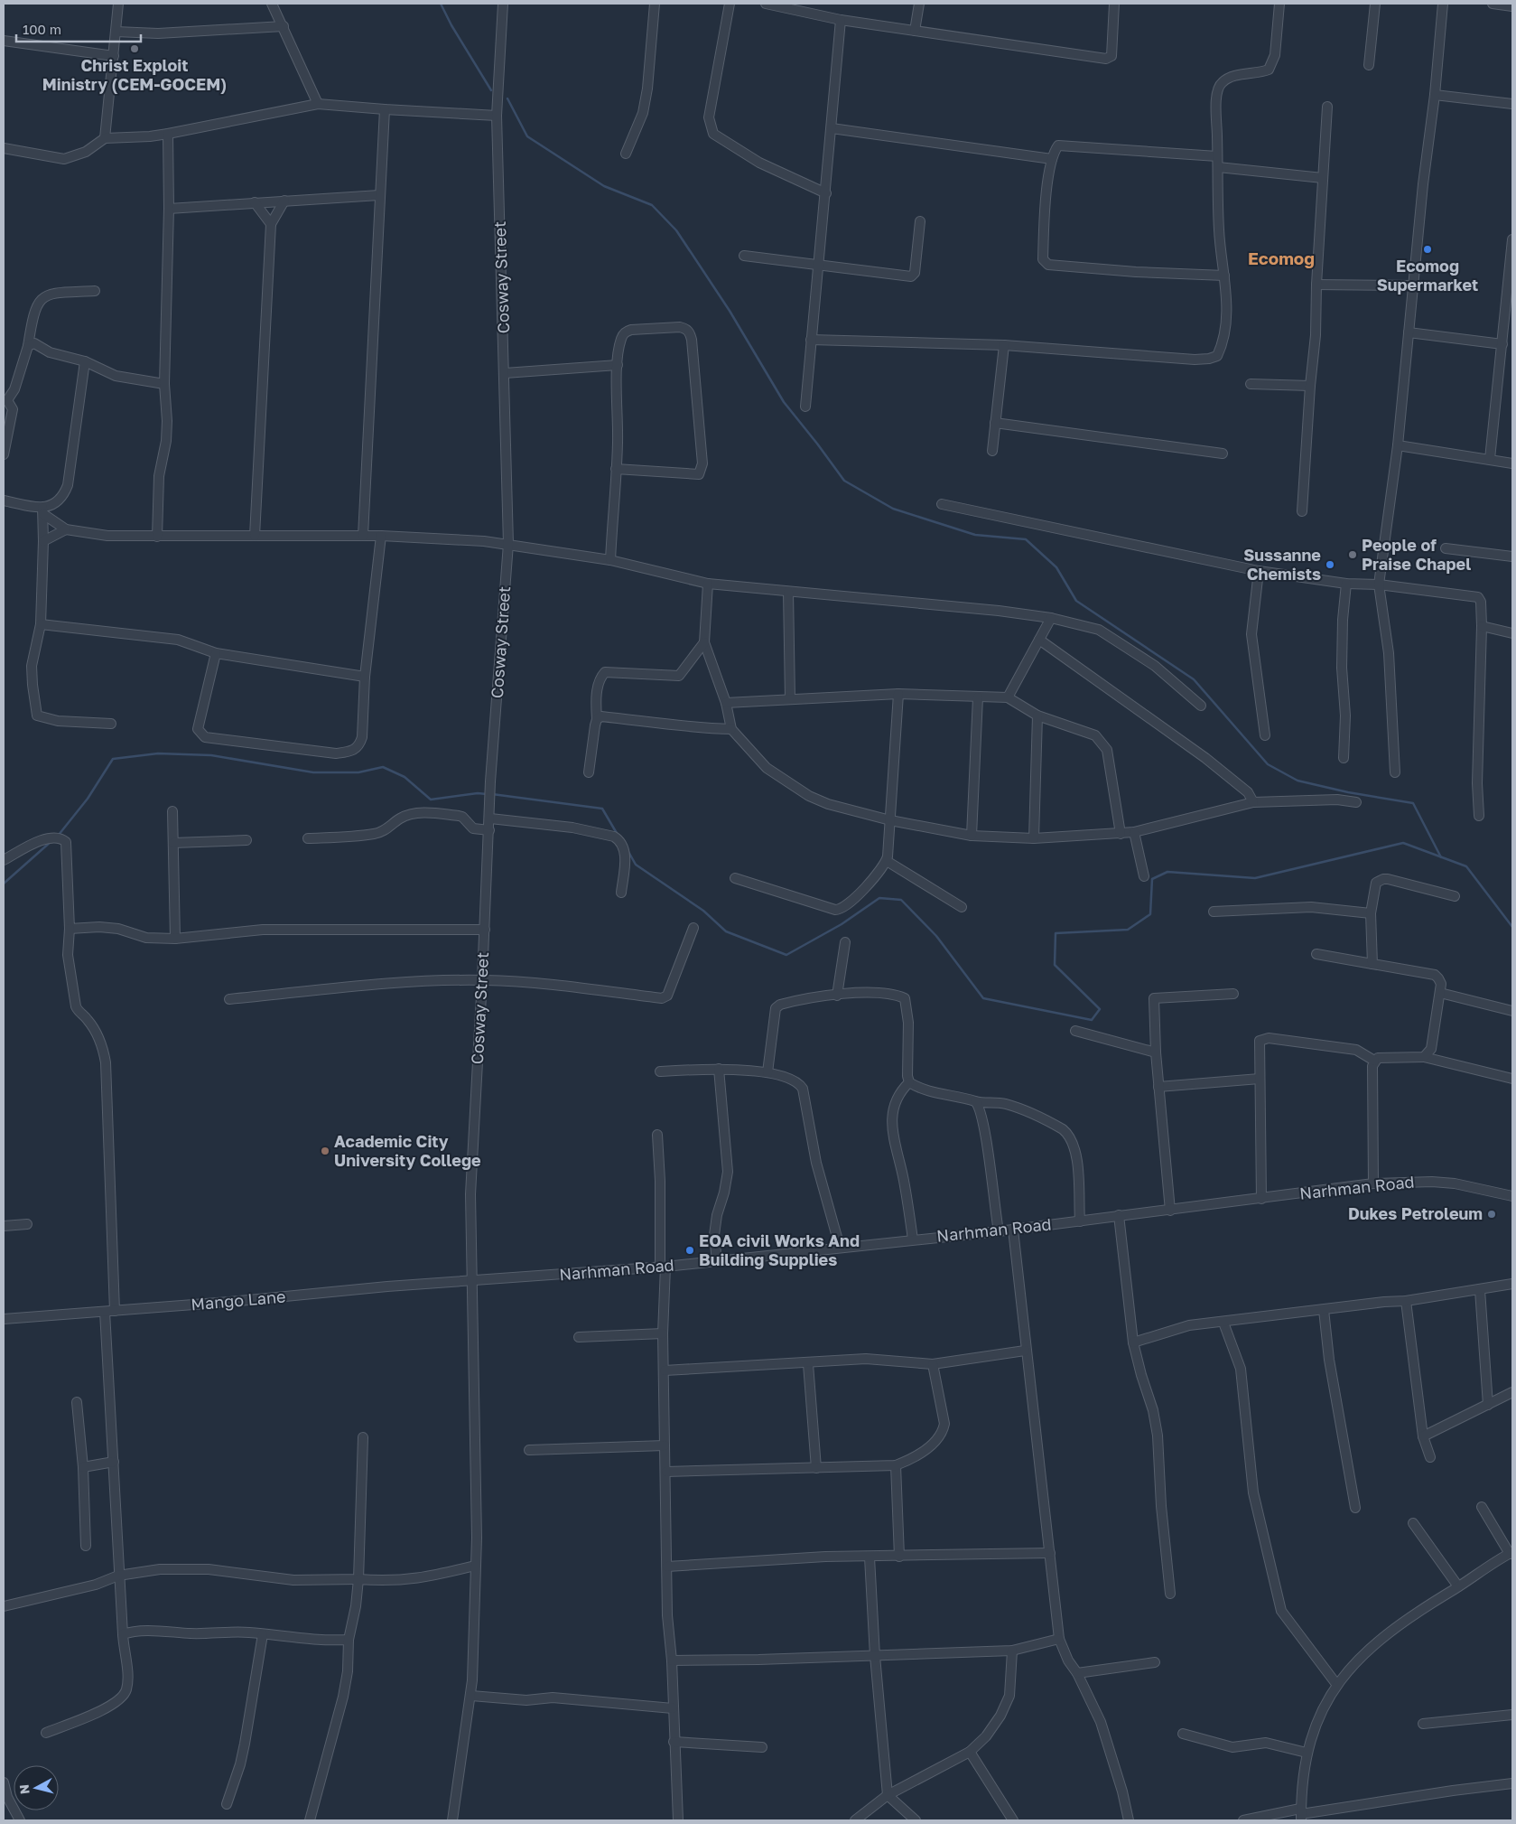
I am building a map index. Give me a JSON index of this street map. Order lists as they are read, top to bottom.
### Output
{
  "streets": {
    "street": ["Cosway Street", "Narhman Road", "Mango Lane"]
  },
  "crossings": [
    ["Cosway Street", "Narhman Road"],
    ["Cosway Street", "Mango Lane"],
    ["Narhman Road", "Mango Lane"]
  ],
  "districts": ["Ecomog"],
  "places": [
    "Christ Exploit Ministry (CEM-GOCEM)",
    "Ecomog Supermarket",
    "People of Praise Chapel",
    "Sussanne Chemists",
    "Academic City University College",
    "Dukes Petroleum",
    "EOA civil Works And Building Supplies"
  ],
  "scale_bar": "100 m",
  "north": "left"
}
